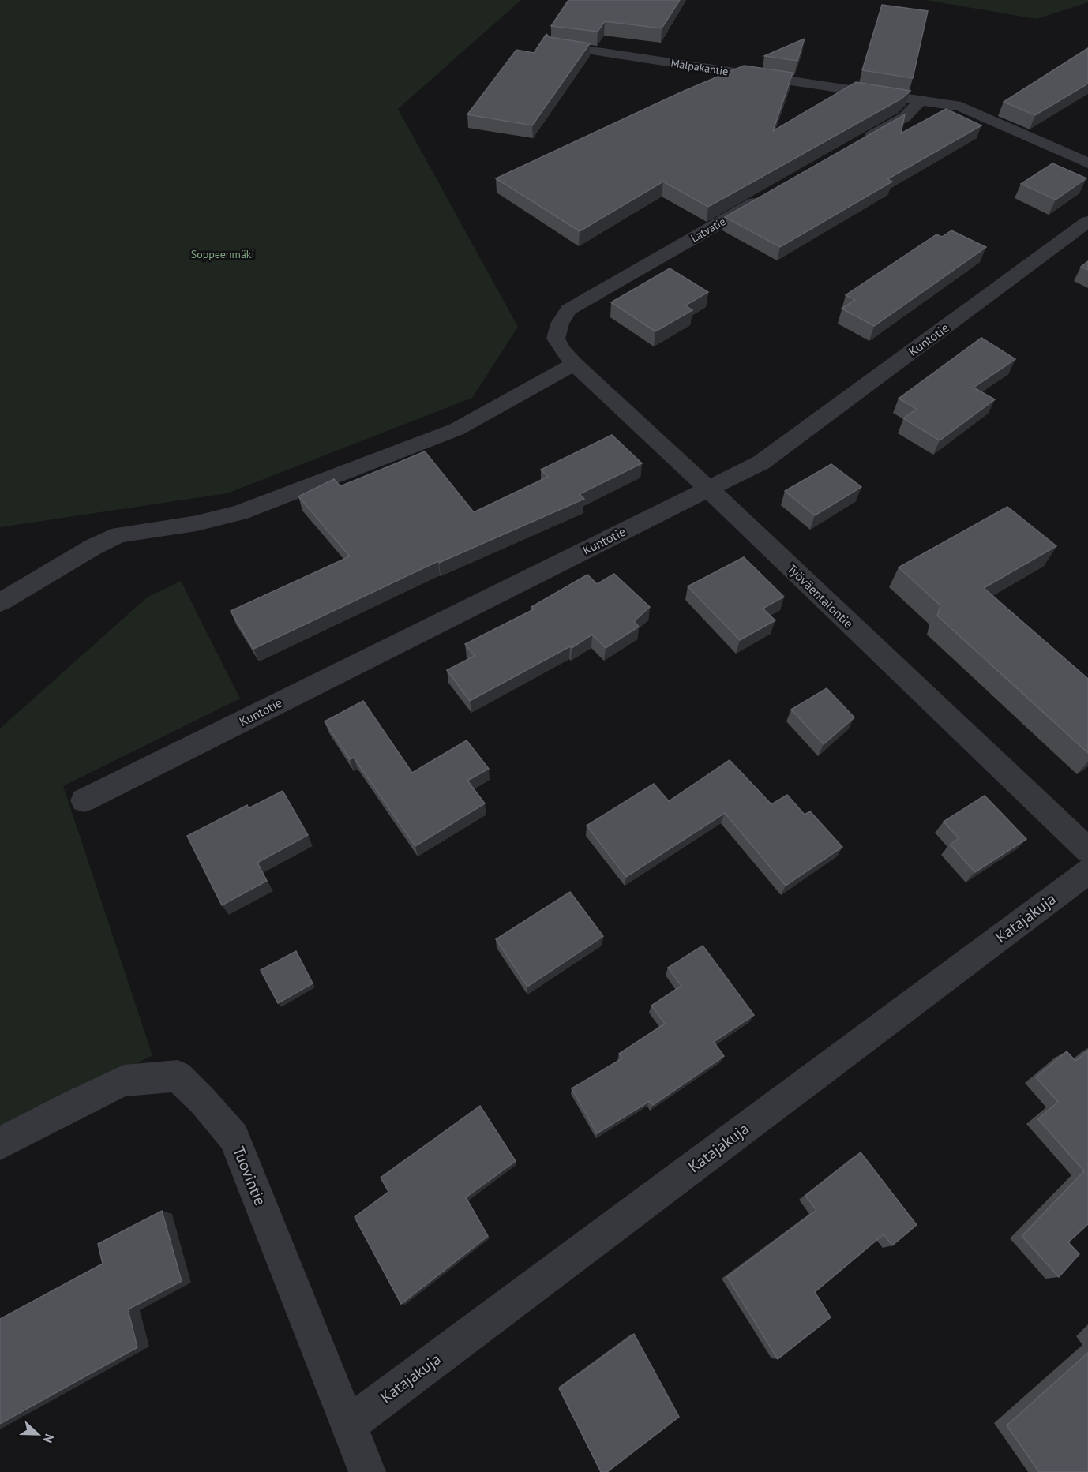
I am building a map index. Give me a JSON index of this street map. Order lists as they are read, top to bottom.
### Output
{
  "streets": {
    "street": [
      "Malpakantie",
      "Latvatie",
      "Kuntotie",
      "Työväentalontie",
      "Katajakuja",
      "Tuovintie"
    ]
  },
  "crossings": [
    ["Latvatie", "Työväentalontie"],
    ["Kuntotie", "Työväentalontie"],
    ["Katajakuja", "Tuovintie"]
  ],
  "parks": ["Soppeenmäki"],
  "north": "right"
}
